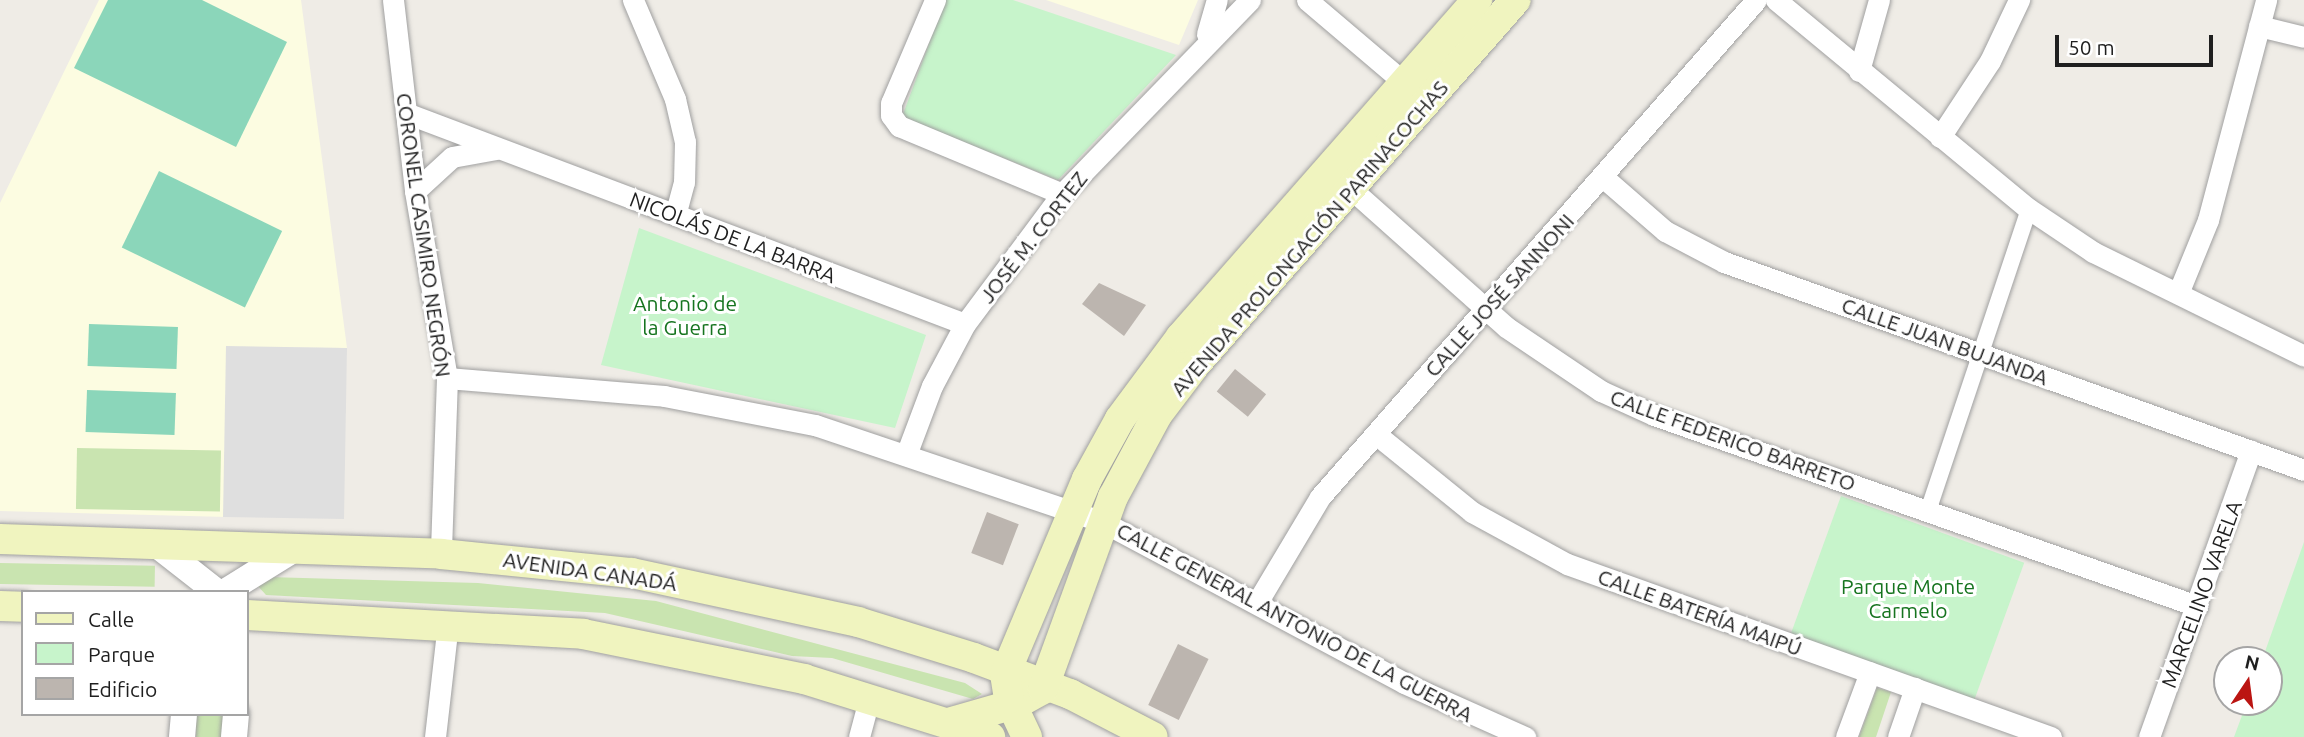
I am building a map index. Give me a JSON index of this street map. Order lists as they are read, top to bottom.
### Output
{
  "streets": {
    "main road": ["AVENIDA PROLONGACIÓN PARINACOCHAS", "AVENIDA CANADÁ"],
    "street": [
      "CORONEL CASIMIRO NEGRÓN",
      "NICOLÁS DE LA BARRA",
      "JOSÉ M. CORTEZ",
      "CALLE JOSÉ SANNONI",
      "CALLE JUAN BUJANDA",
      "CALLE FEDERICO BARRETO",
      "MARCELINO VARELA",
      "CALLE BATERÍA MAIPÚ",
      "CALLE GENERAL ANTONIO DE LA GUERRA"
    ]
  },
  "crossings": [
    ["CORONEL CASIMIRO NEGRÓN", "NICOLÁS DE LA BARRA"],
    ["CORONEL CASIMIRO NEGRÓN", "AVENIDA CANADÁ"],
    ["NICOLÁS DE LA BARRA", "JOSÉ M. CORTEZ"],
    ["AVENIDA PROLONGACIÓN PARINACOCHAS", "CALLE FEDERICO BARRETO"],
    ["AVENIDA PROLONGACIÓN PARINACOCHAS", "AVENIDA CANADÁ"],
    ["AVENIDA PROLONGACIÓN PARINACOCHAS", "CALLE GENERAL ANTONIO DE LA GUERRA"],
    ["CALLE JOSÉ SANNONI", "CALLE JUAN BUJANDA"],
    ["CALLE JOSÉ SANNONI", "CALLE FEDERICO BARRETO"],
    ["CALLE JOSÉ SANNONI", "CALLE BATERÍA MAIPÚ"],
    ["CALLE JOSÉ SANNONI", "CALLE GENERAL ANTONIO DE LA GUERRA"],
    ["CALLE JUAN BUJANDA", "MARCELINO VARELA"],
    ["CALLE FEDERICO BARRETO", "MARCELINO VARELA"]
  ],
  "parks": ["Antonio de la Guerra", "Parque Monte Carmelo"],
  "legend": ["Calle", "Parque", "Edificio"],
  "scale_bar": "50 m",
  "north": "top"
}
